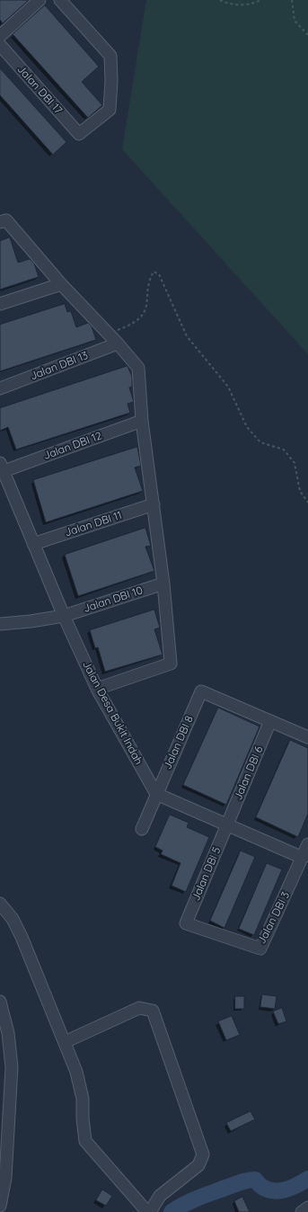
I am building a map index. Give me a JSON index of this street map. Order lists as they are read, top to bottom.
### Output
{
  "streets": {
    "street": [
      "Jalan DBI 17",
      "Jalan DBI 13",
      "Jalan DBI 12",
      "Jalan DBI 11",
      "Jalan DBI 10",
      "Jalan Desa Bukit Indah",
      "Jalan DBI 8",
      "Jalan DBI 6",
      "Jalan DBI 5",
      "Jalan DBI 3"
    ]
  },
  "crossings": [
    ["Jalan DBI 12", "Jalan Desa Bukit Indah"],
    ["Jalan DBI 11", "Jalan Desa Bukit Indah"],
    ["Jalan DBI 10", "Jalan Desa Bukit Indah"],
    ["Jalan Desa Bukit Indah", "Jalan DBI 8"],
    ["Jalan DBI 8", "Jalan DBI 6"],
    ["Jalan DBI 6", "Jalan DBI 5"],
    ["Jalan DBI 5", "Jalan DBI 3"]
  ]
}
